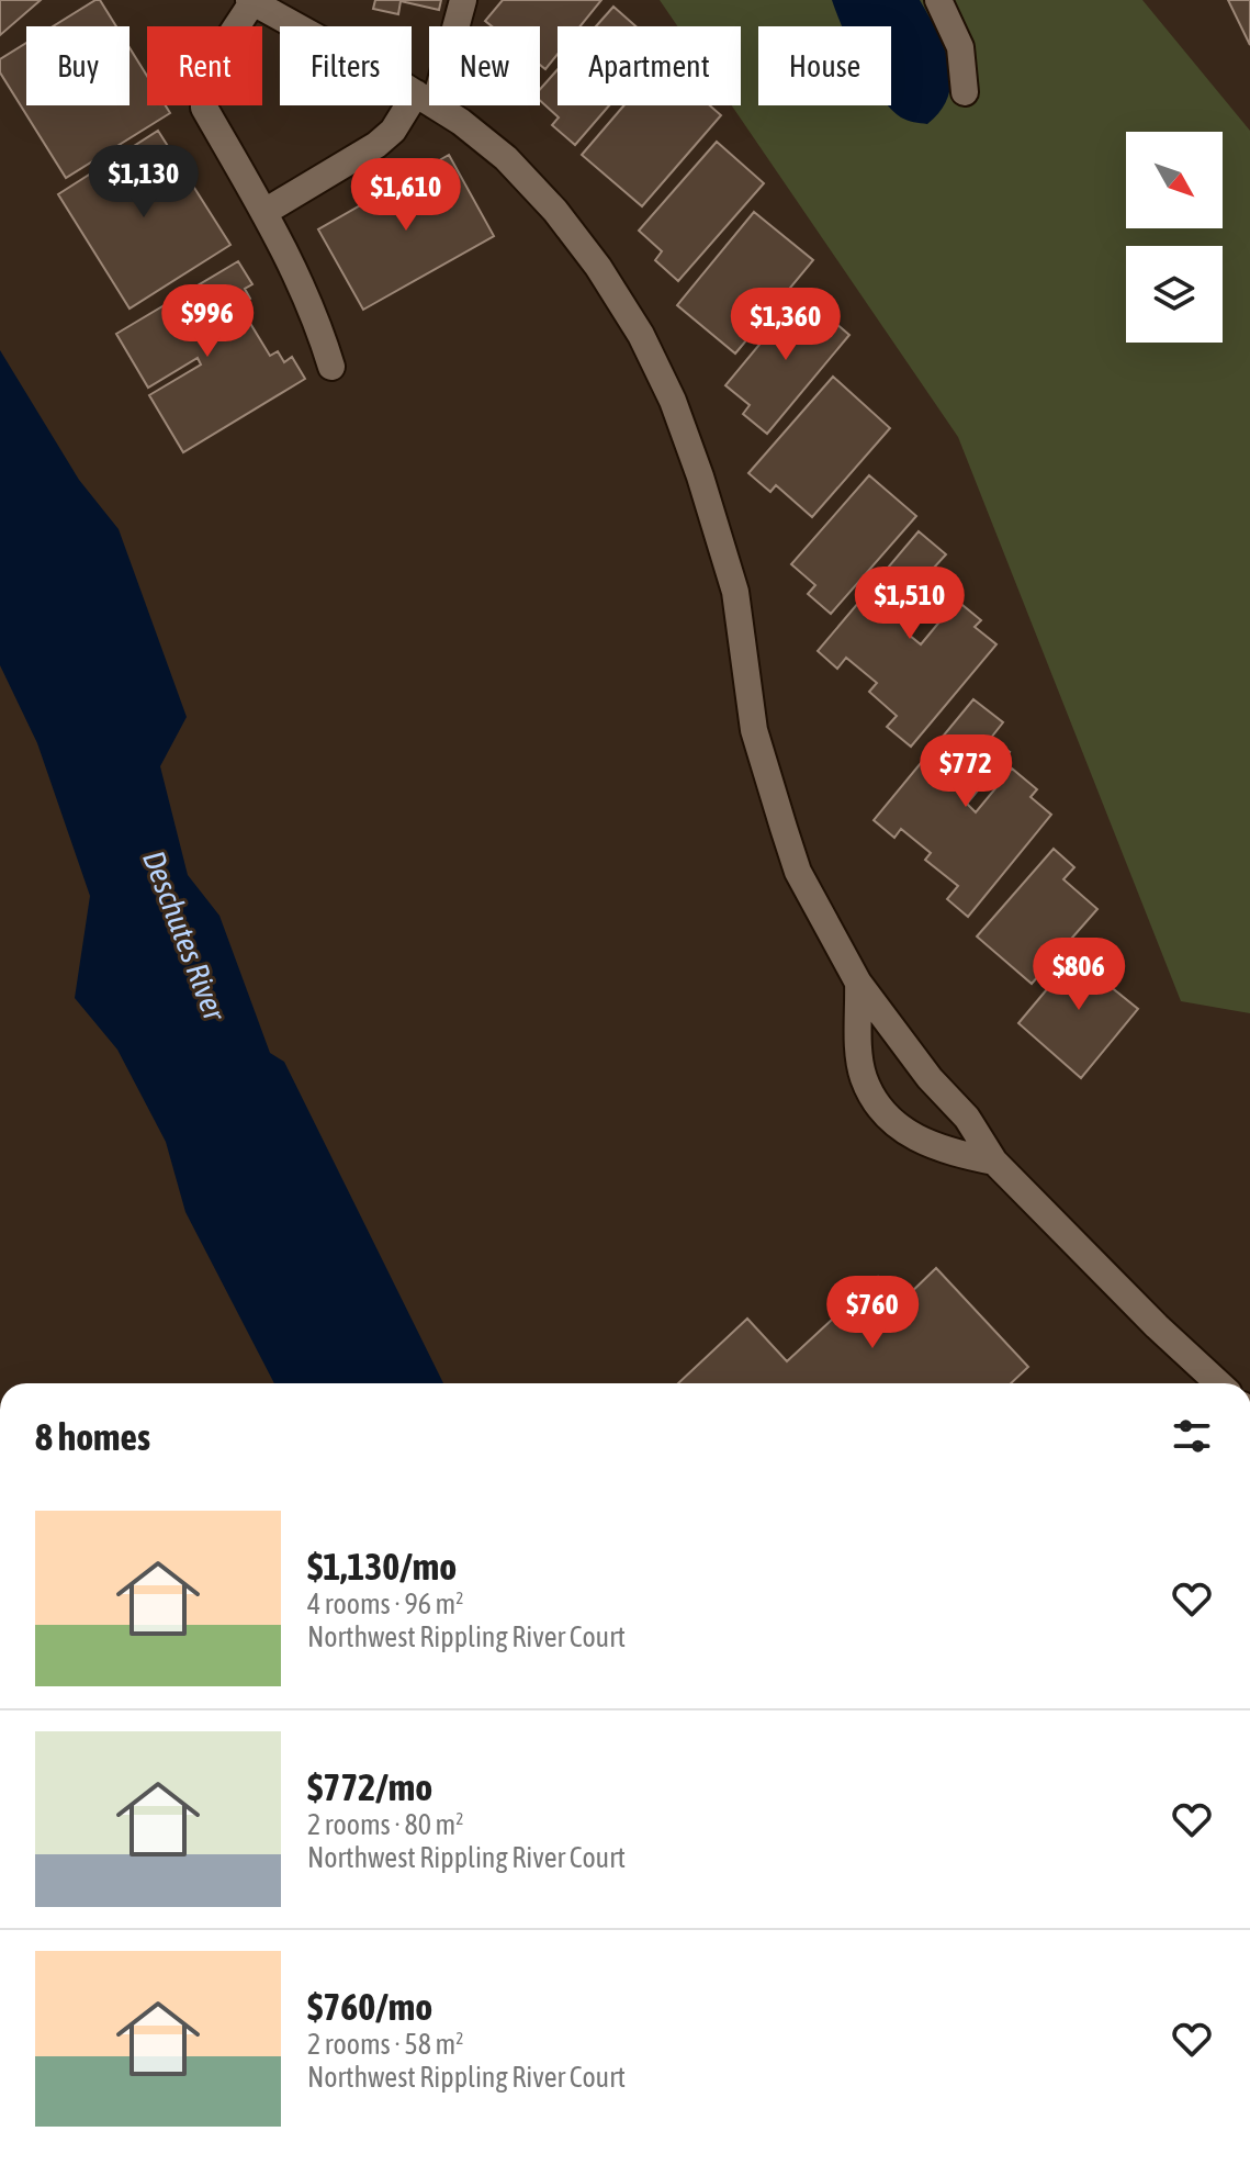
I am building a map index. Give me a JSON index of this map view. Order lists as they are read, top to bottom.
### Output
{
  "water": ["Deschutes River"],
  "north": "bottom right",
  "page": {
    "chip": [
      "Buy",
      "Rent",
      "Filters",
      "New",
      "Apartment",
      "House"
    ],
    "price": [
      "$1,130",
      "$1,610",
      "$996",
      "$1,360",
      "$1,510",
      "$772",
      "$806",
      "$760"
    ],
    "heading": "8 homes",
    "list": [
      {
        "name": "$1,130/mo",
        "note": "4 rooms · 96 m² · Northwest Rippling River Court"
      },
      {
        "name": "$772/mo",
        "note": "2 rooms · 80 m² · Northwest Rippling River Court"
      },
      {
        "name": "$760/mo",
        "note": "2 rooms · 58 m² · Northwest Rippling River Court"
      }
    ]
  }
}
